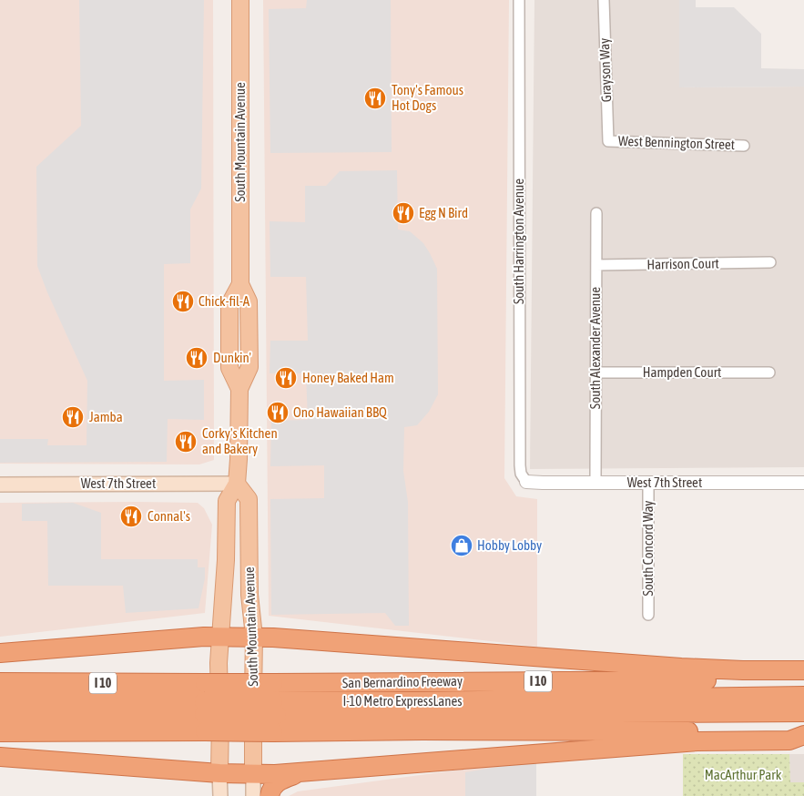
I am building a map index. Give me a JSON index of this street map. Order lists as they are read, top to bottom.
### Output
{
  "streets": {
    "highway": ["I 10", "San Bernardino Freeway", "I-10 Metro ExpressLanes"],
    "main road": ["South Mountain Avenue", "West 7th Street"],
    "street": [
      "Grayson Way",
      "West Bennington Street",
      "South Harrington Avenue",
      "Harrison Court",
      "South Alexander Avenue",
      "Hampden Court",
      "South Concord Way"
    ]
  },
  "crossings": [
    ["Grayson Way", "West Bennington Street"],
    ["South Mountain Avenue", "West 7th Street"],
    ["South Harrington Avenue", "West 7th Street"],
    ["Harrison Court", "South Alexander Avenue"],
    ["South Alexander Avenue", "Hampden Court"],
    ["South Alexander Avenue", "West 7th Street"],
    ["West 7th Street", "South Concord Way"],
    ["San Bernardino Freeway", "I-10 Metro ExpressLanes"]
  ],
  "parks": ["MacArthur Park"],
  "places": {
    "restaurant": [
      "Tony's Famous Hot Dogs",
      "Egg N Bird",
      "Chick-fil-A",
      "Dunkin'",
      "Honey Baked Ham",
      "Ono Hawaiian BBQ",
      "Jamba",
      "Corky's Kitchen and Bakery",
      "Connal's"
    ],
    "shop": ["Hobby Lobby"]
  }
}
